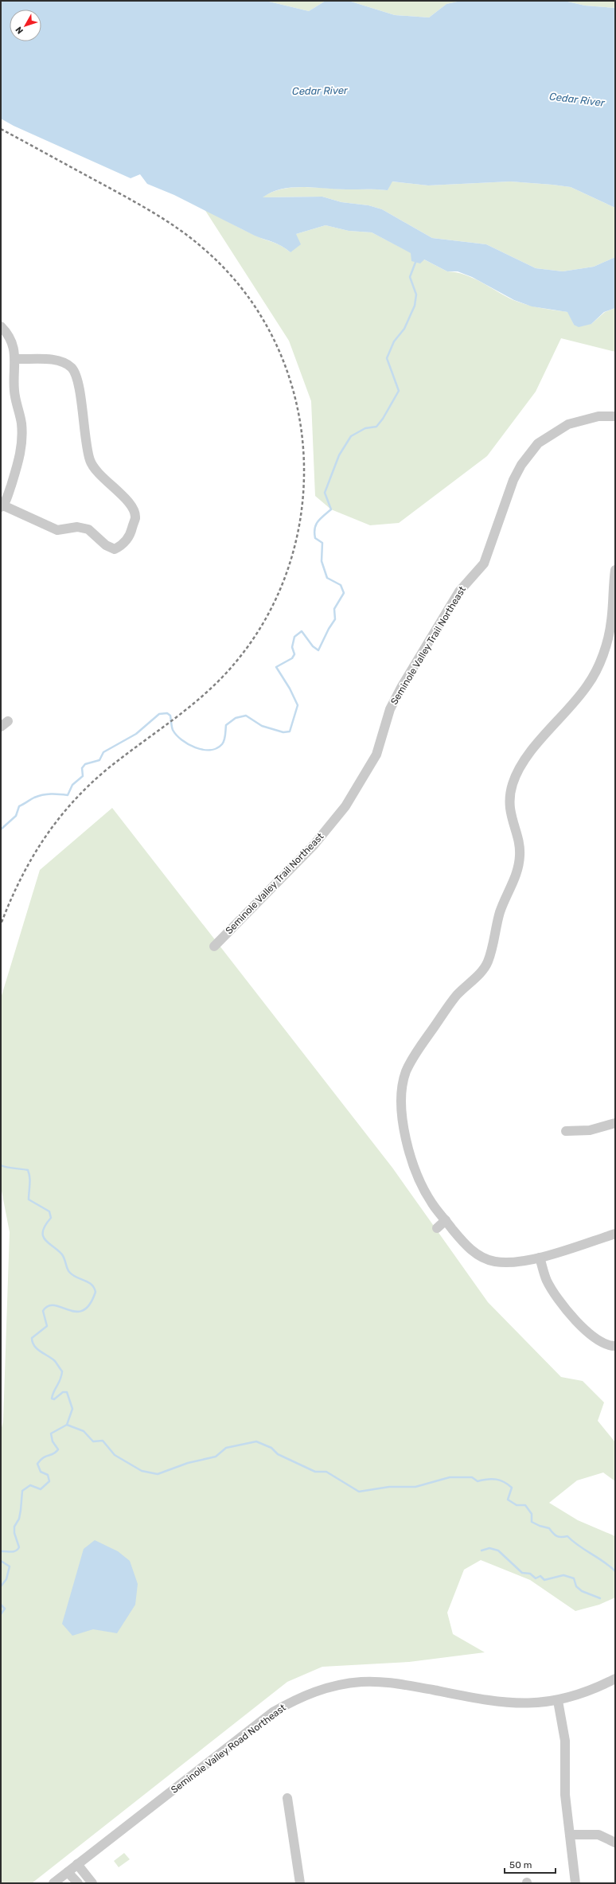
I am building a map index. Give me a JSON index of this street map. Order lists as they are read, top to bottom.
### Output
{
  "streets": {
    "street": ["Seminole Valley Trail Northeast", "Seminole Valley Road Northeast"]
  },
  "water": ["Cedar River"],
  "scale_bar": "50 m",
  "north": "bottom left"
}
